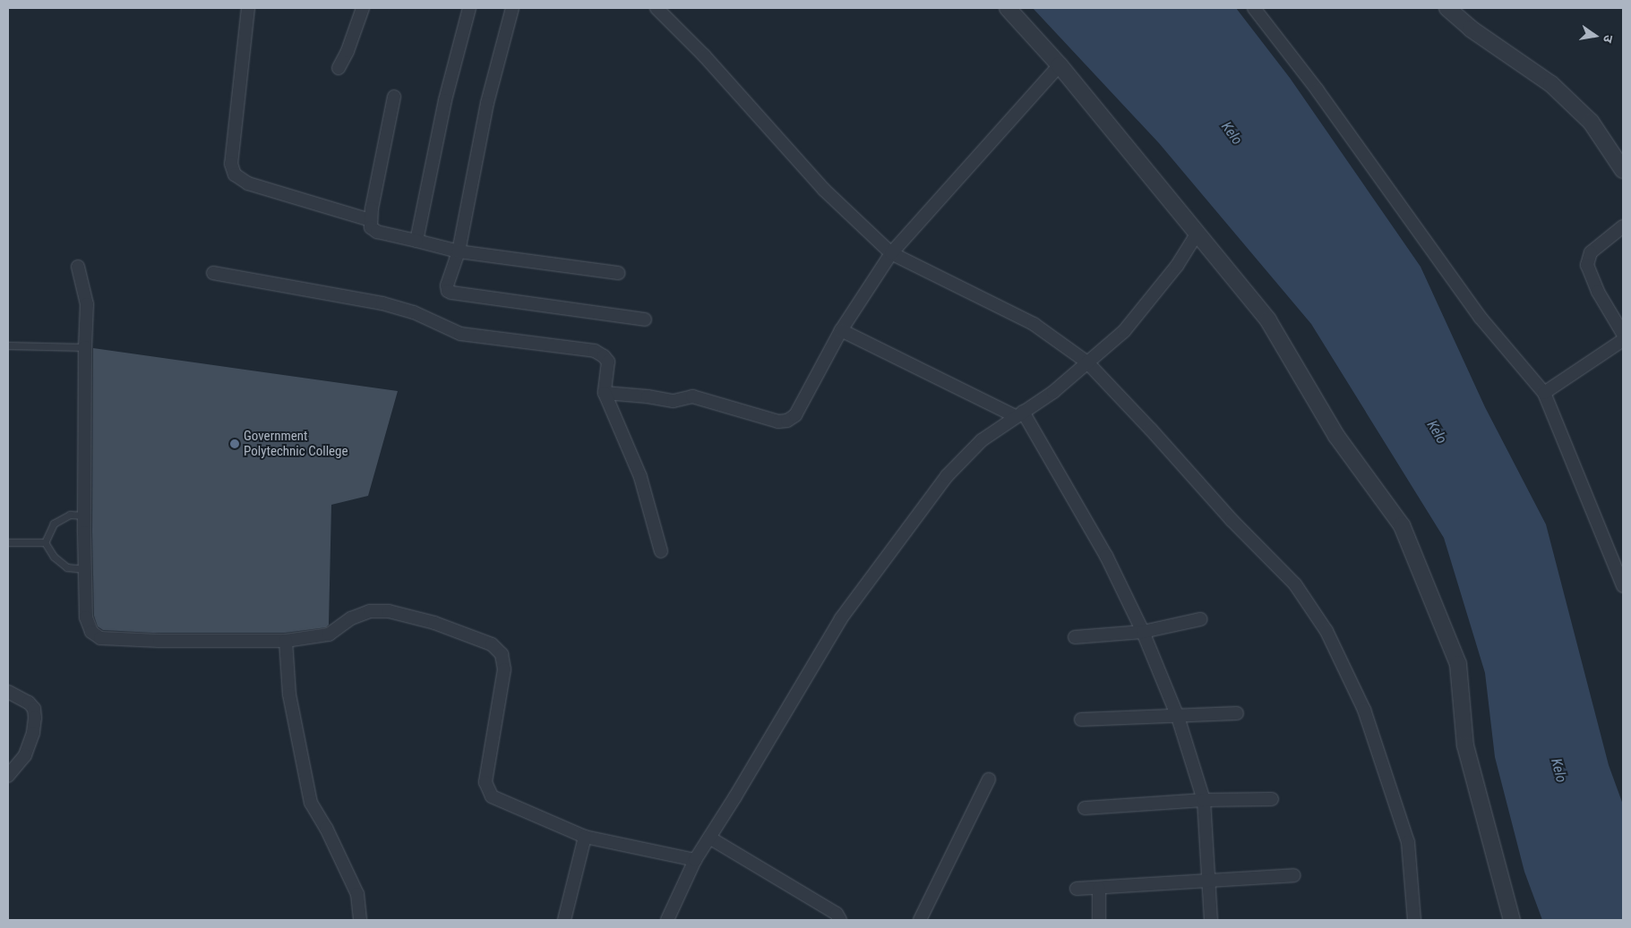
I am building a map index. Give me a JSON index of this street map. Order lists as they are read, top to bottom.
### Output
{
  "water": ["Kelo"],
  "places": ["Government Polytechnic College"],
  "north": "right"
}
